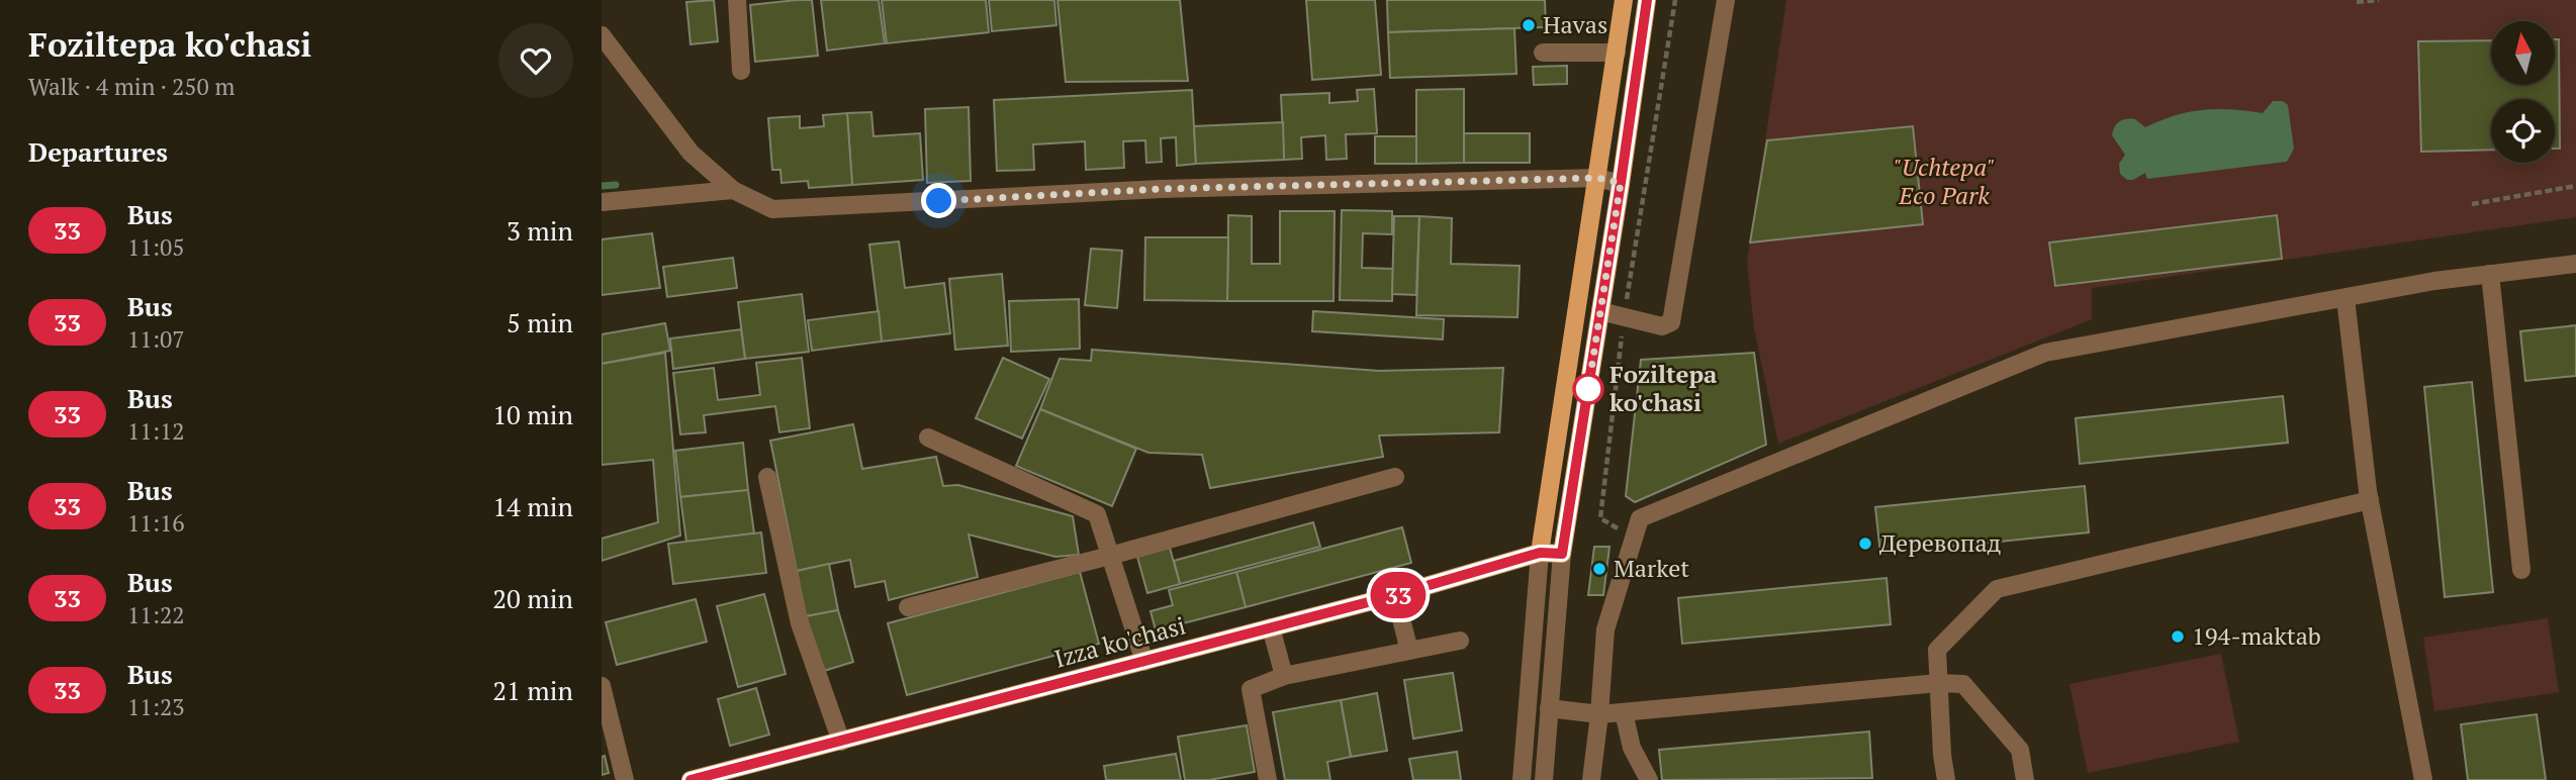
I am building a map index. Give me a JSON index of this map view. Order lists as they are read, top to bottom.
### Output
{
  "streets": {
    "main road": ["Izza ko'chasi"]
  },
  "parks": ["\"Uchtepa\" Eco Park"],
  "places": [
    "Havas",
    "Foziltepa ko'chasi",
    "Деревопад",
    "Market",
    "194-maktab"
  ],
  "lines": ["bus line 33"],
  "north": "top",
  "page": {
    "heading": [
      ["Foziltepa ko'chasi", "Walk · 4 min · 250 m"],
      "Departures"
    ],
    "on_map": "33",
    "list": [
      {
        "mark": "33",
        "name": "Bus",
        "note": "11:05",
        "value": "3 min"
      },
      {
        "mark": "33",
        "name": "Bus",
        "note": "11:07",
        "value": "5 min"
      },
      {
        "mark": "33",
        "name": "Bus",
        "note": "11:12",
        "value": "10 min"
      },
      {
        "mark": "33",
        "name": "Bus",
        "note": "11:16",
        "value": "14 min"
      },
      {
        "mark": "33",
        "name": "Bus",
        "note": "11:22",
        "value": "20 min"
      },
      {
        "mark": "33",
        "name": "Bus",
        "note": "11:23",
        "value": "21 min"
      }
    ]
  }
}
